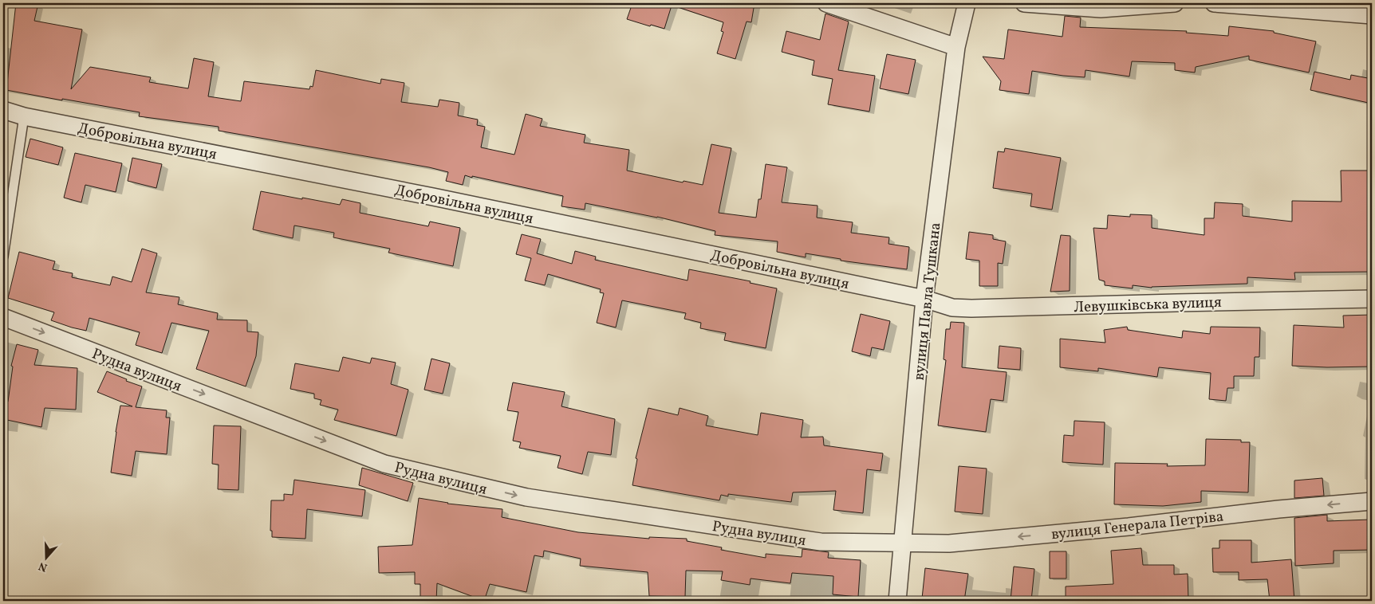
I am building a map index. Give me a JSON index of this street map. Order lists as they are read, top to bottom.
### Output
{
  "streets": {
    "street": [
      "Добровільна вулиця",
      "вулиця Павла Тушкана",
      "Левушківська вулиця",
      "Рудна вулиця",
      "вулиця Генерала Петріва"
    ]
  },
  "crossings": [
    ["Добровільна вулиця", "вулиця Павла Тушкана"],
    ["Добровільна вулиця", "Левушківська вулиця"],
    ["вулиця Павла Тушкана", "Левушківська вулиця"],
    ["вулиця Павла Тушкана", "Рудна вулиця"],
    ["вулиця Павла Тушкана", "вулиця Генерала Петріва"],
    ["Рудна вулиця", "вулиця Генерала Петріва"]
  ],
  "one_way": ["Рудна вулиця", "вулиця Генерала Петріва"],
  "north": "bottom"
}
